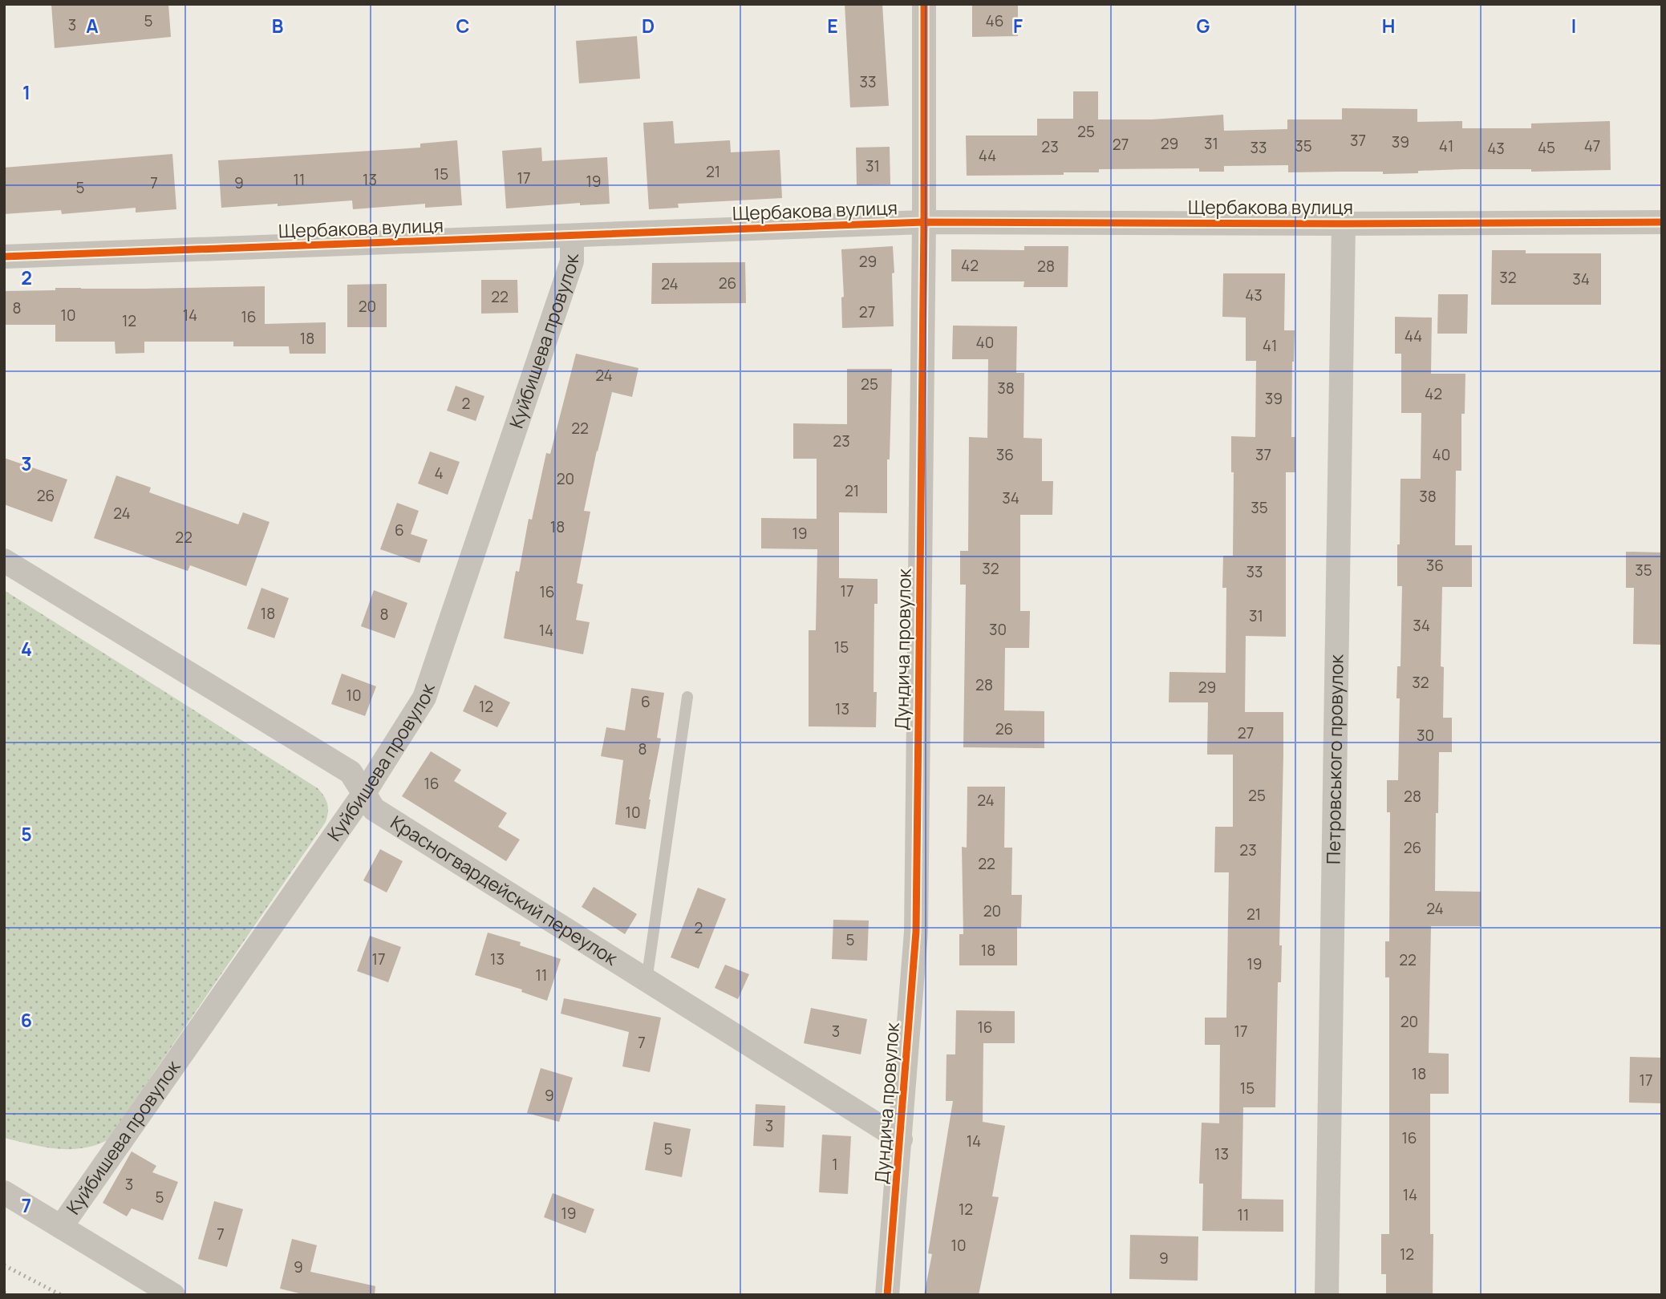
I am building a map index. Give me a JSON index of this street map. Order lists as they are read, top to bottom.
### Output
{
  "streets": {
    "street": [
      "Щербакова вулиця",
      "Куйбишева провулок",
      "Дундича провулок",
      "Петровського провулок",
      "Красногвардейский переулок"
    ]
  },
  "crossings": [
    ["Щербакова вулиця", "Куйбишева провулок"],
    ["Щербакова вулиця", "Дундича провулок"],
    ["Щербакова вулиця", "Петровського провулок"],
    ["Куйбишева провулок", "Красногвардейский переулок"],
    ["Дундича провулок", "Красногвардейский переулок"]
  ],
  "house_numbers": [
    "5",
    "46",
    "3",
    "33",
    "25",
    "37",
    "39",
    "29",
    "31",
    "27",
    "35",
    "41",
    "47",
    "23",
    "33",
    "45",
    "43",
    "44",
    "31",
    "21",
    "15",
    "17",
    "11",
    "13",
    "19",
    "7",
    "9",
    "5",
    "29",
    "42",
    "28",
    "32",
    "34",
    "26",
    "24",
    "43",
    "22",
    "20",
    "8",
    "27",
    "10",
    "14",
    "16",
    "12",
    "44",
    "18",
    "40",
    "41",
    "24",
    "25",
    "38",
    "42",
    "39",
    "2",
    "22",
    "23",
    "36",
    "37",
    "40",
    "4",
    "20",
    "21",
    "26",
    "38",
    "34",
    "35",
    "24",
    "18",
    "6",
    "19",
    "22",
    "36",
    "32",
    "35",
    "33",
    "17",
    "16",
    "18",
    "8",
    "31",
    "34",
    "30",
    "14",
    "15",
    "32",
    "28",
    "29",
    "10",
    "6",
    "12",
    "13",
    "26",
    "27",
    "30",
    "8",
    "16",
    "25",
    "28",
    "24",
    "10",
    "26",
    "23",
    "22",
    "24",
    "20",
    "21",
    "2",
    "5",
    "18",
    "17",
    "13",
    "22",
    "19",
    "11",
    "20",
    "16",
    "3",
    "17",
    "7",
    "18",
    "17",
    "15",
    "9",
    "3",
    "16",
    "14",
    "5",
    "13",
    "1",
    "3",
    "14",
    "5",
    "12",
    "19",
    "11",
    "7",
    "10",
    "12",
    "9",
    "9"
  ],
  "grid": {
    "columns": [
      "A",
      "B",
      "C",
      "D",
      "E",
      "F",
      "G",
      "H",
      "I"
    ],
    "rows": [
      "1",
      "2",
      "3",
      "4",
      "5",
      "6",
      "7"
    ]
  }
}
